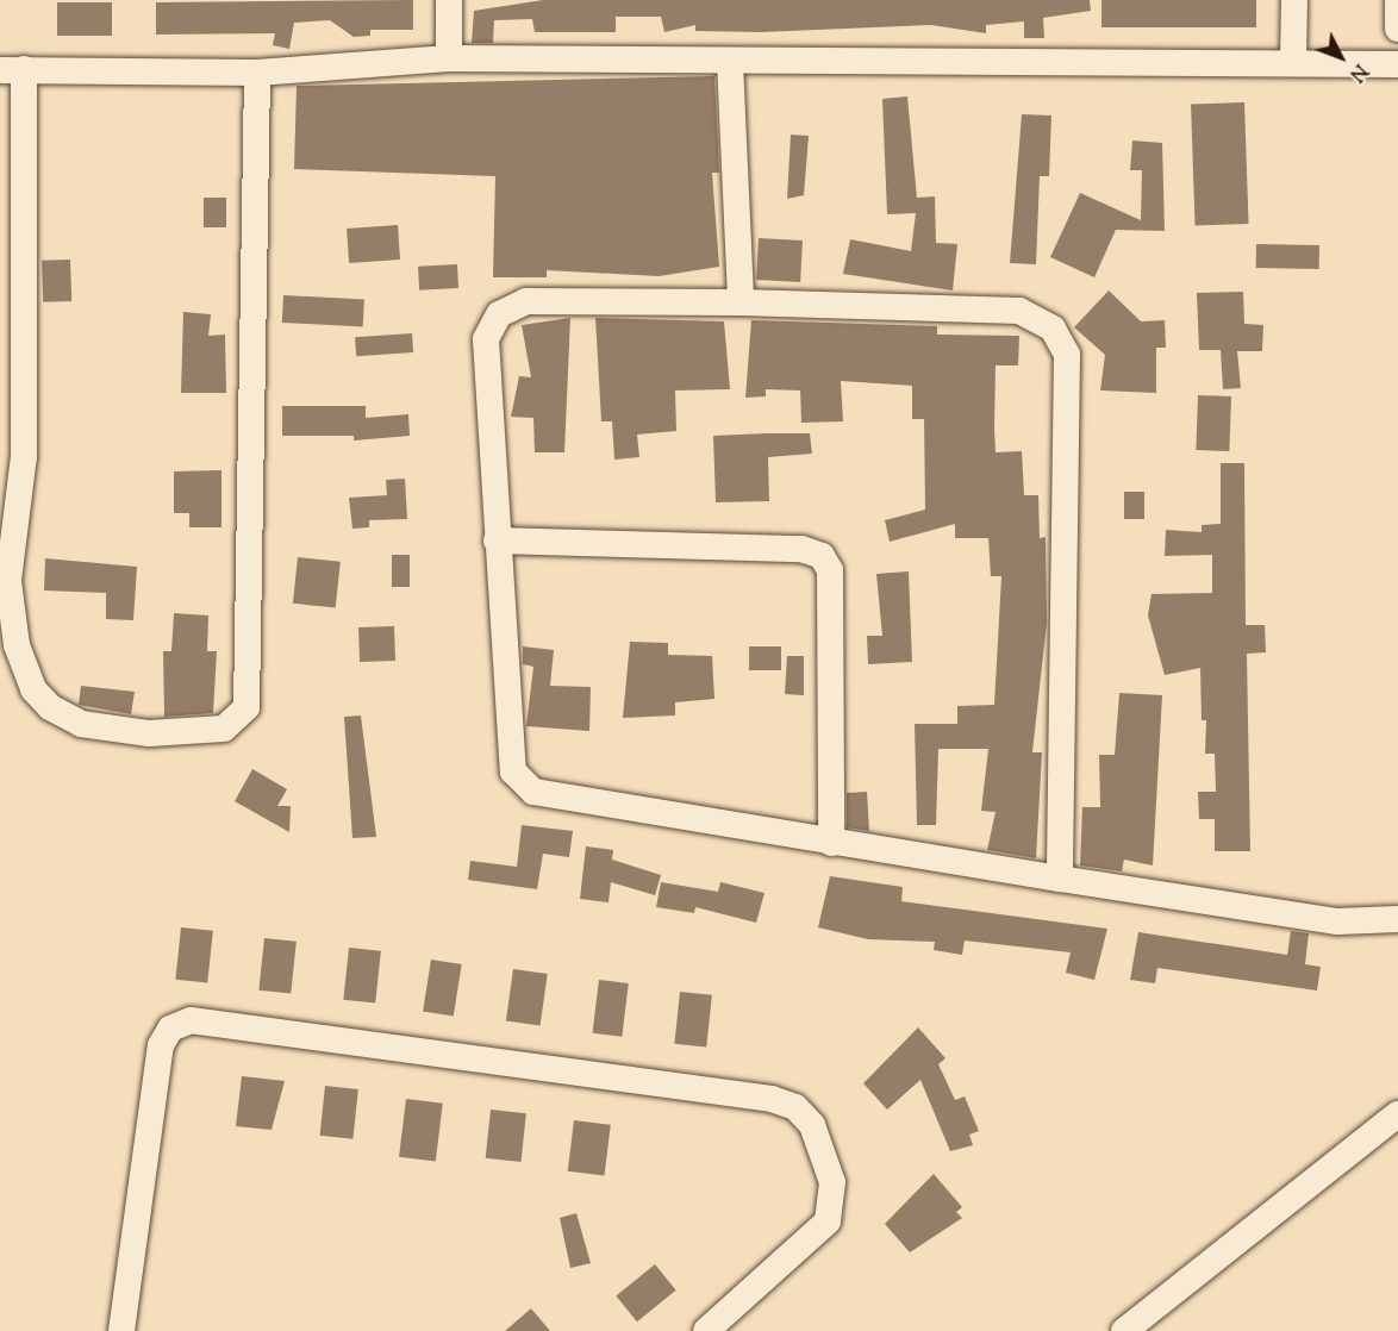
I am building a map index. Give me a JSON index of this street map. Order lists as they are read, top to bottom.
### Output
{
  "north": "bottom right"
}
